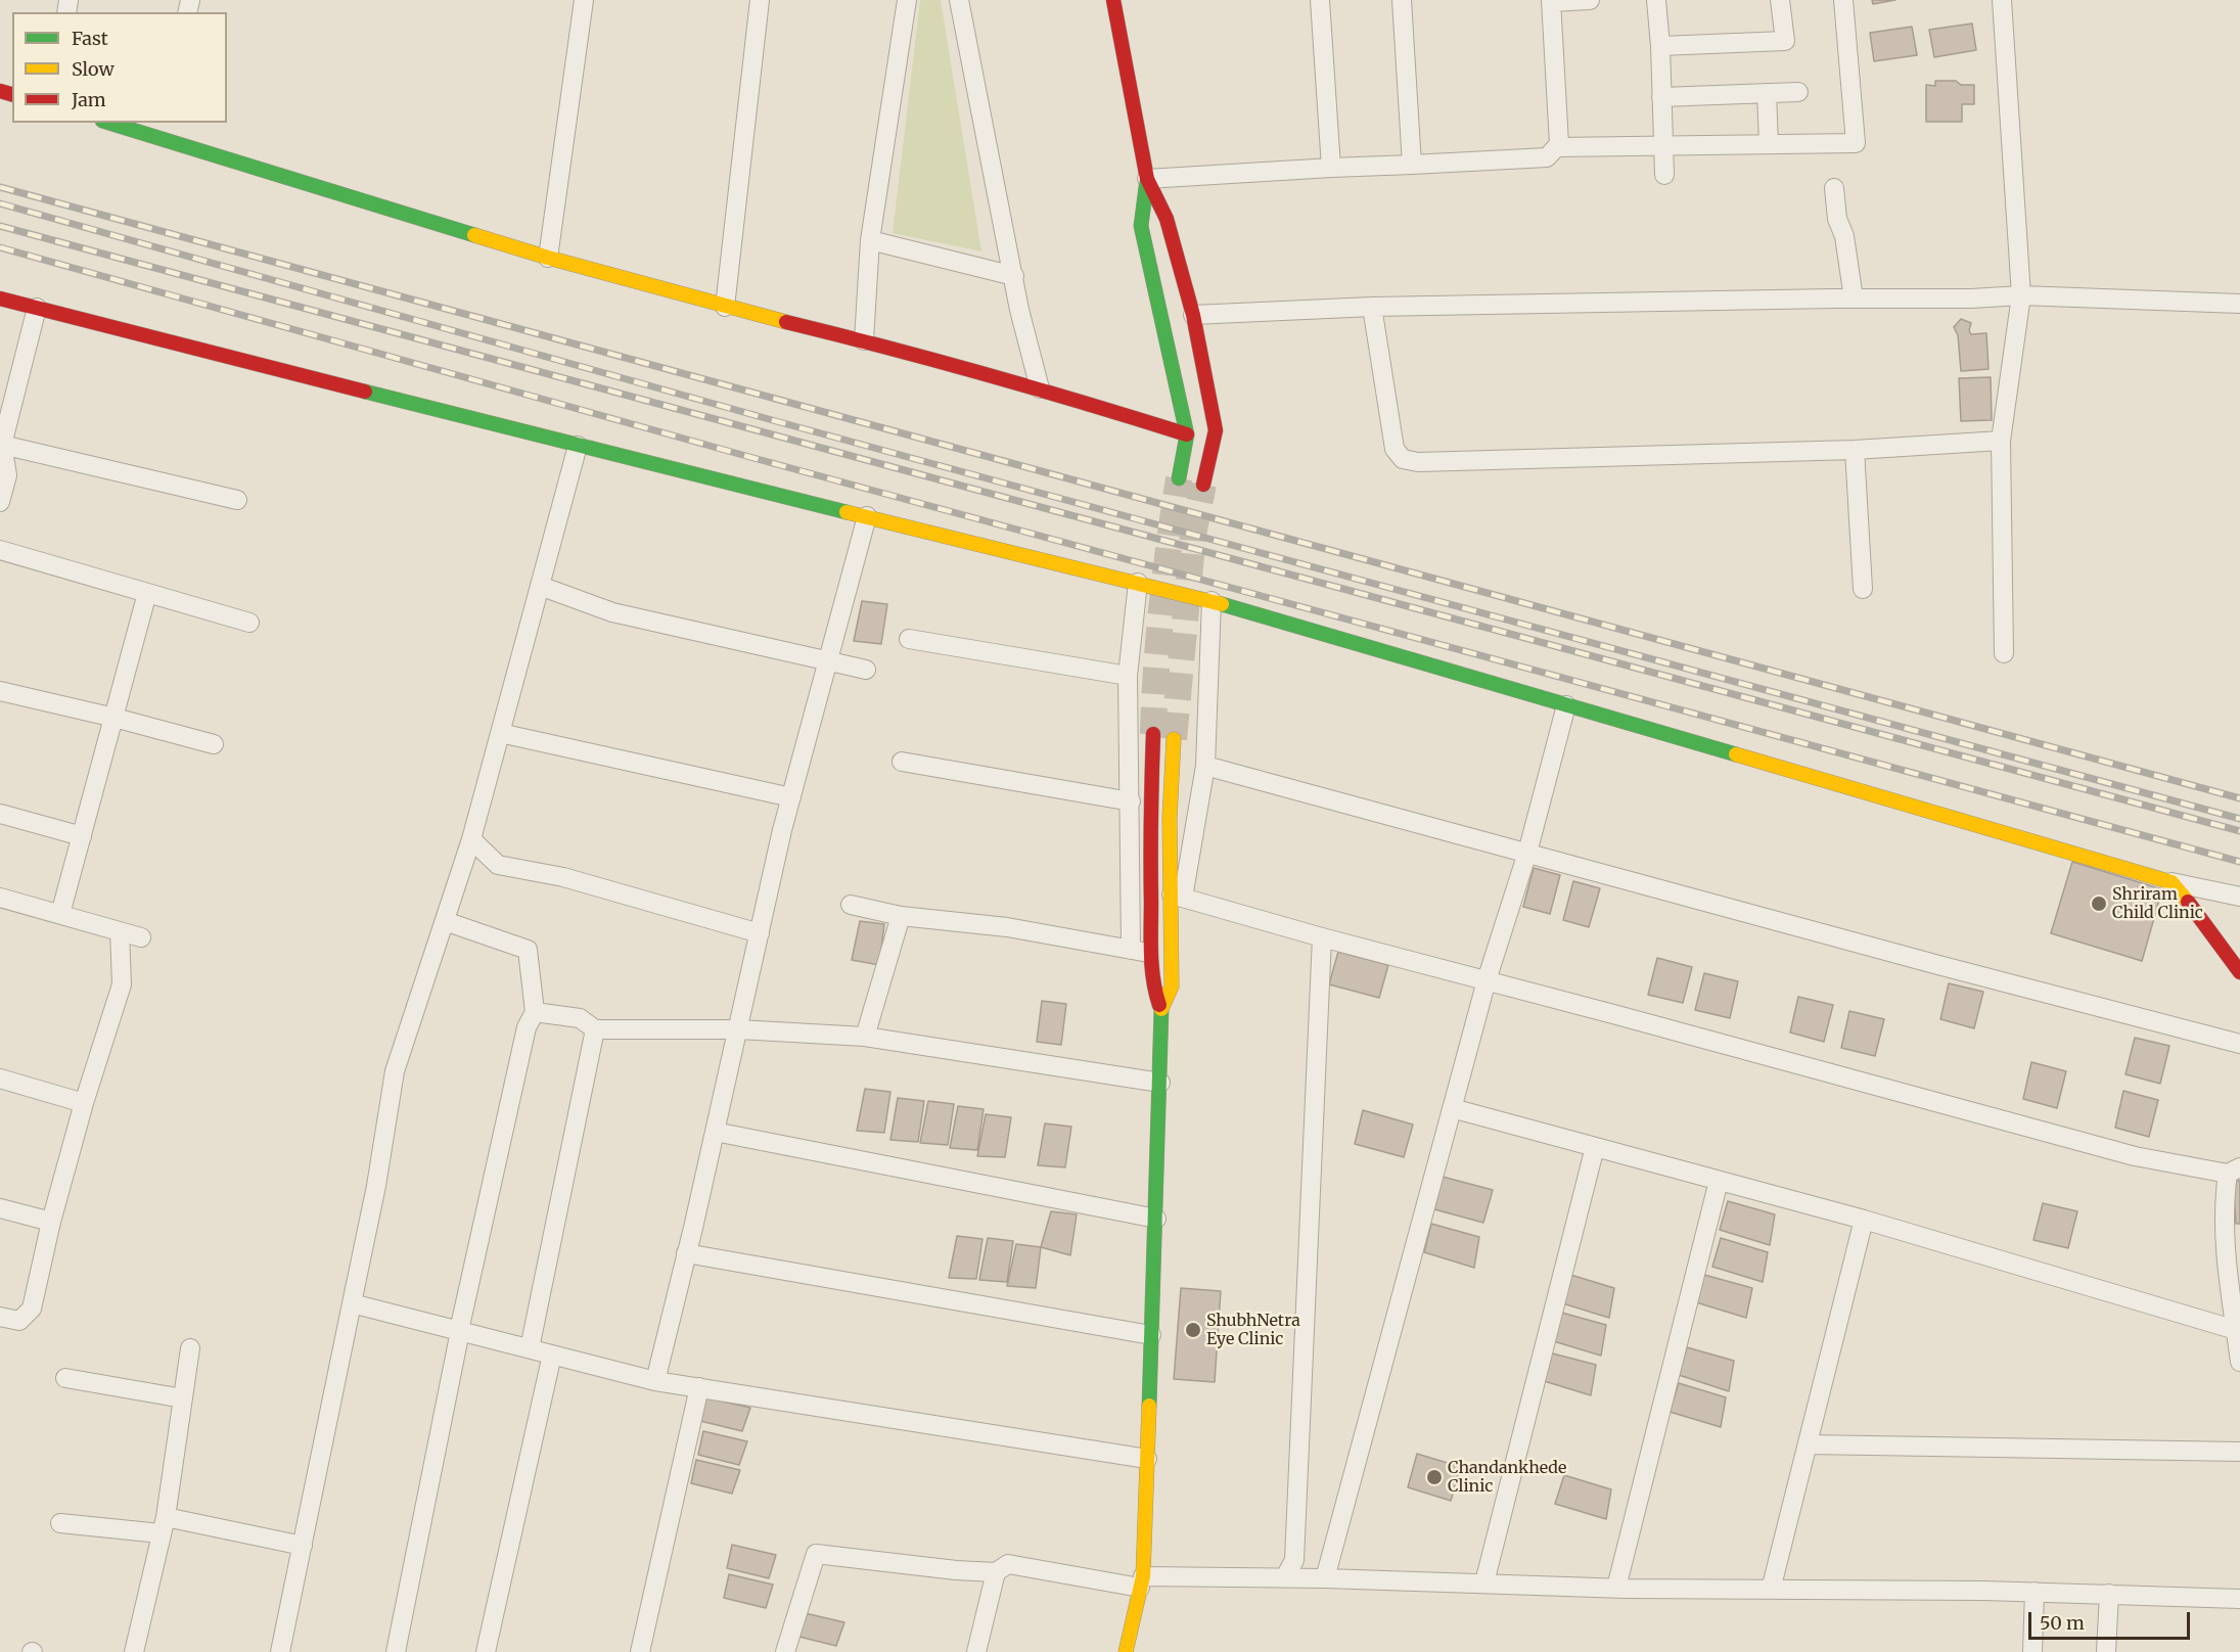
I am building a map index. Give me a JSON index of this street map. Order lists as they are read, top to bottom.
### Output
{
  "places": ["Shriram Child Clinic", "ShubhNetra Eye Clinic", "Chandankhede Clinic"],
  "legend": ["Fast", "Slow", "Jam"],
  "scale_bar": "50 m"
}
